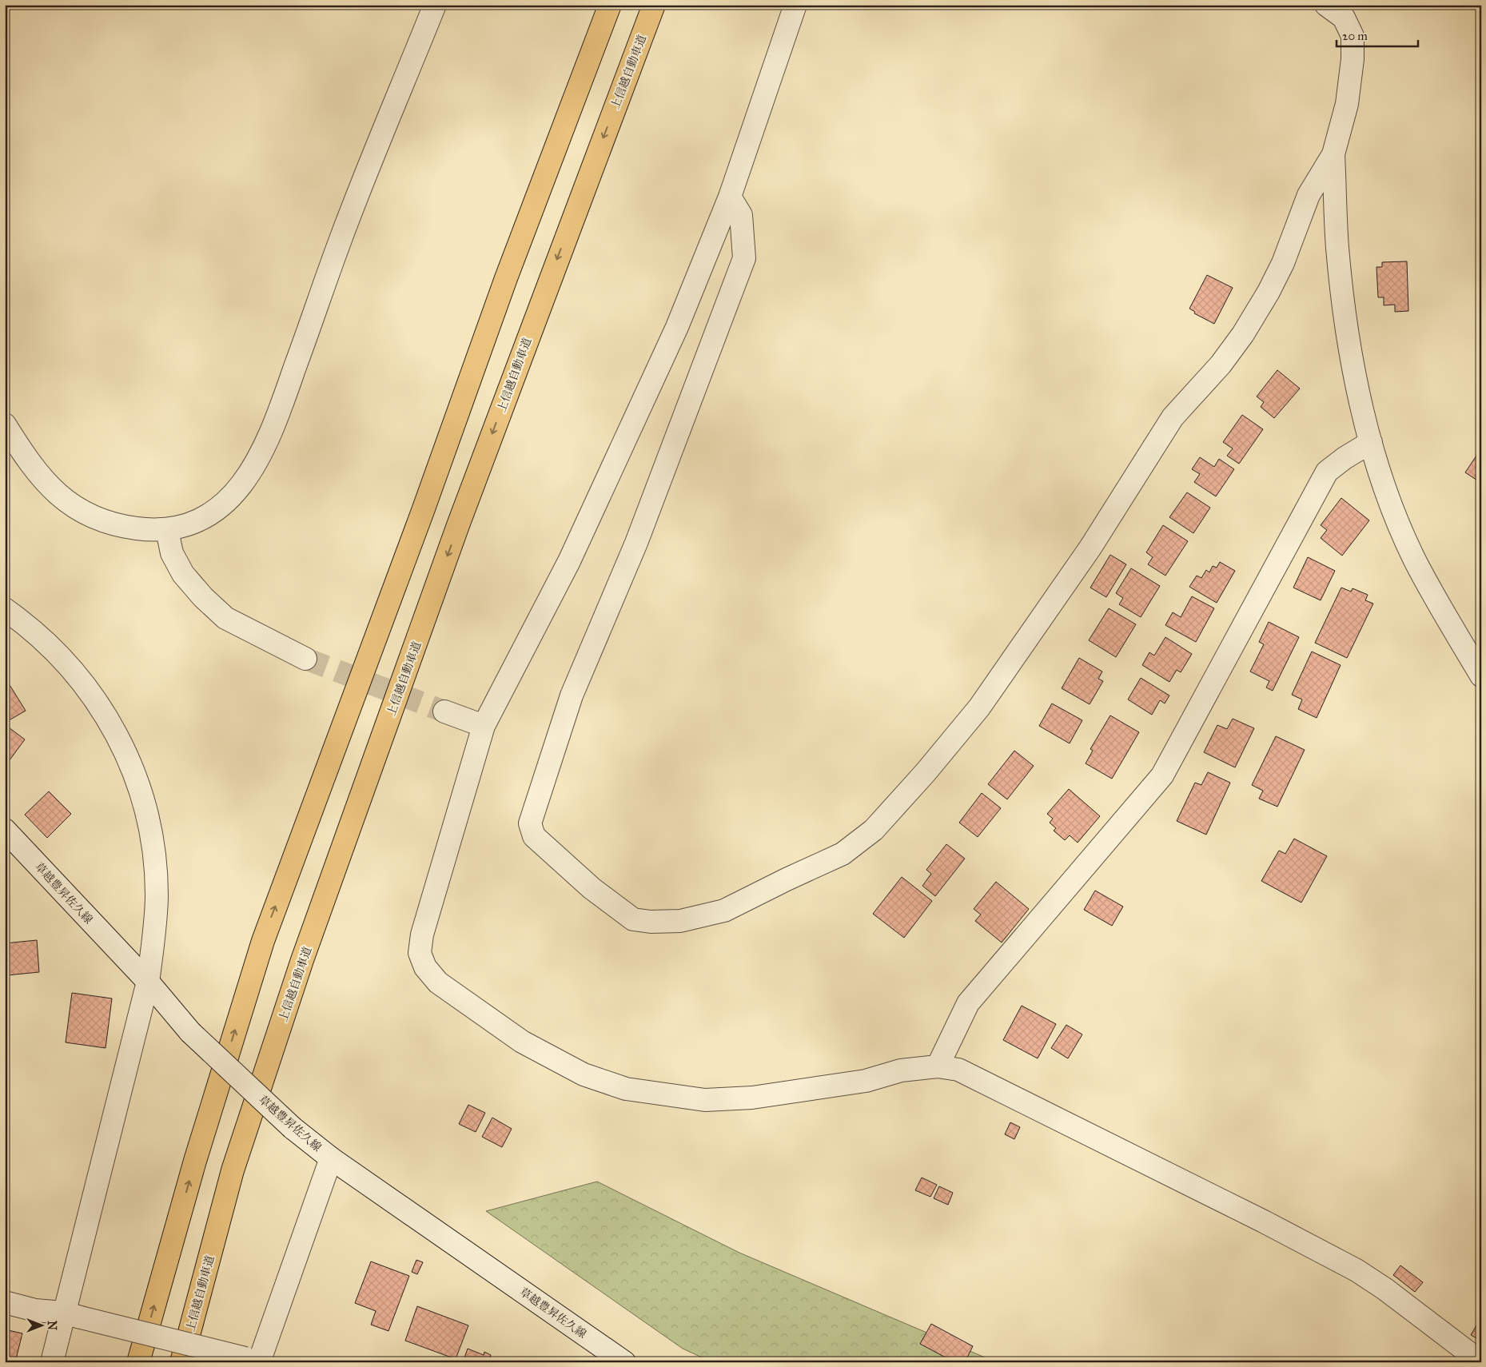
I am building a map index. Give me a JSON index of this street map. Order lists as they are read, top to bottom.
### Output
{
  "streets": {
    "highway": ["上信越自動車道"],
    "street": ["草越豊昇佐久線"]
  },
  "scale_bar": "20 m",
  "north": "right"
}
